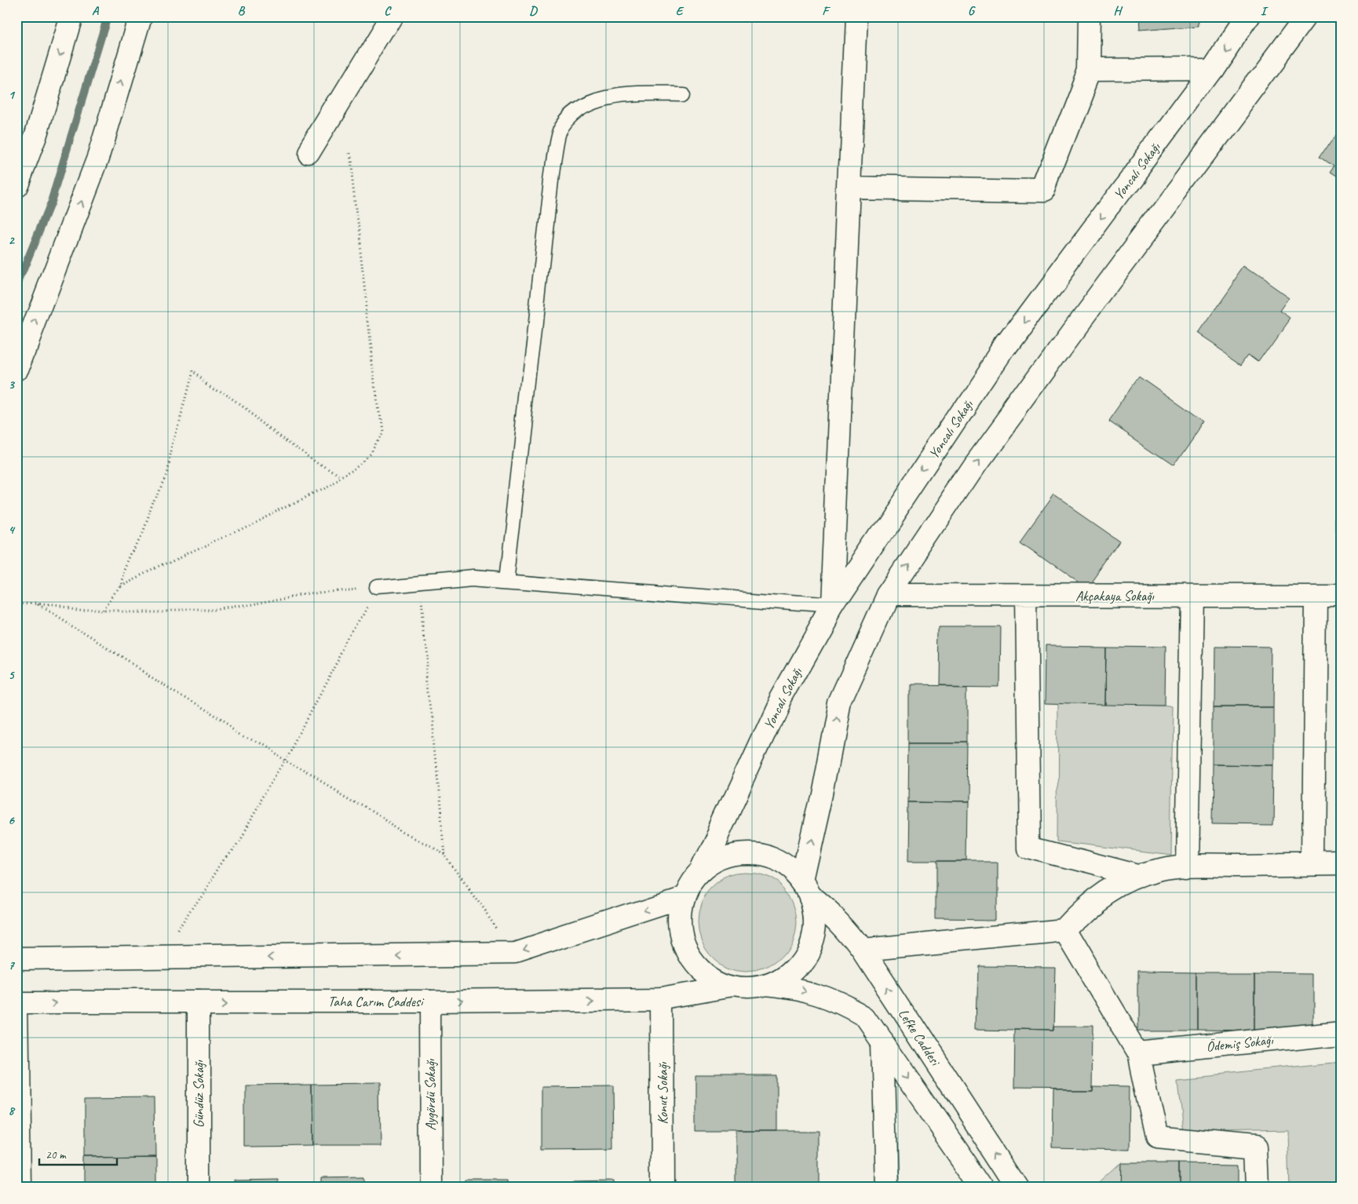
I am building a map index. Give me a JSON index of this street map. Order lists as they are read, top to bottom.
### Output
{
  "streets": {
    "street": [
      "Yoncalı Sokağı",
      "Akçakaya Sokağı",
      "Taha Carım Caddesi",
      "Lefke Caddesi",
      "Ödemiş Sokağı",
      "Konut Sokağı",
      "Gündüz Sokağı",
      "Aygördü Sokağı"
    ]
  },
  "crossings": [
    ["Yoncalı Sokağı", "Taha Carım Caddesi"],
    ["Yoncalı Sokağı", "Lefke Caddesi"],
    ["Taha Carım Caddesi", "Lefke Caddesi"],
    ["Taha Carım Caddesi", "Konut Sokağı"],
    ["Taha Carım Caddesi", "Gündüz Sokağı"],
    ["Taha Carım Caddesi", "Aygördü Sokağı"]
  ],
  "scale_bar": "20 m",
  "grid": {
    "columns": [
      "A",
      "B",
      "C",
      "D",
      "E",
      "F",
      "G",
      "H",
      "I"
    ],
    "rows": [
      "1",
      "2",
      "3",
      "4",
      "5",
      "6",
      "7",
      "8"
    ]
  }
}
